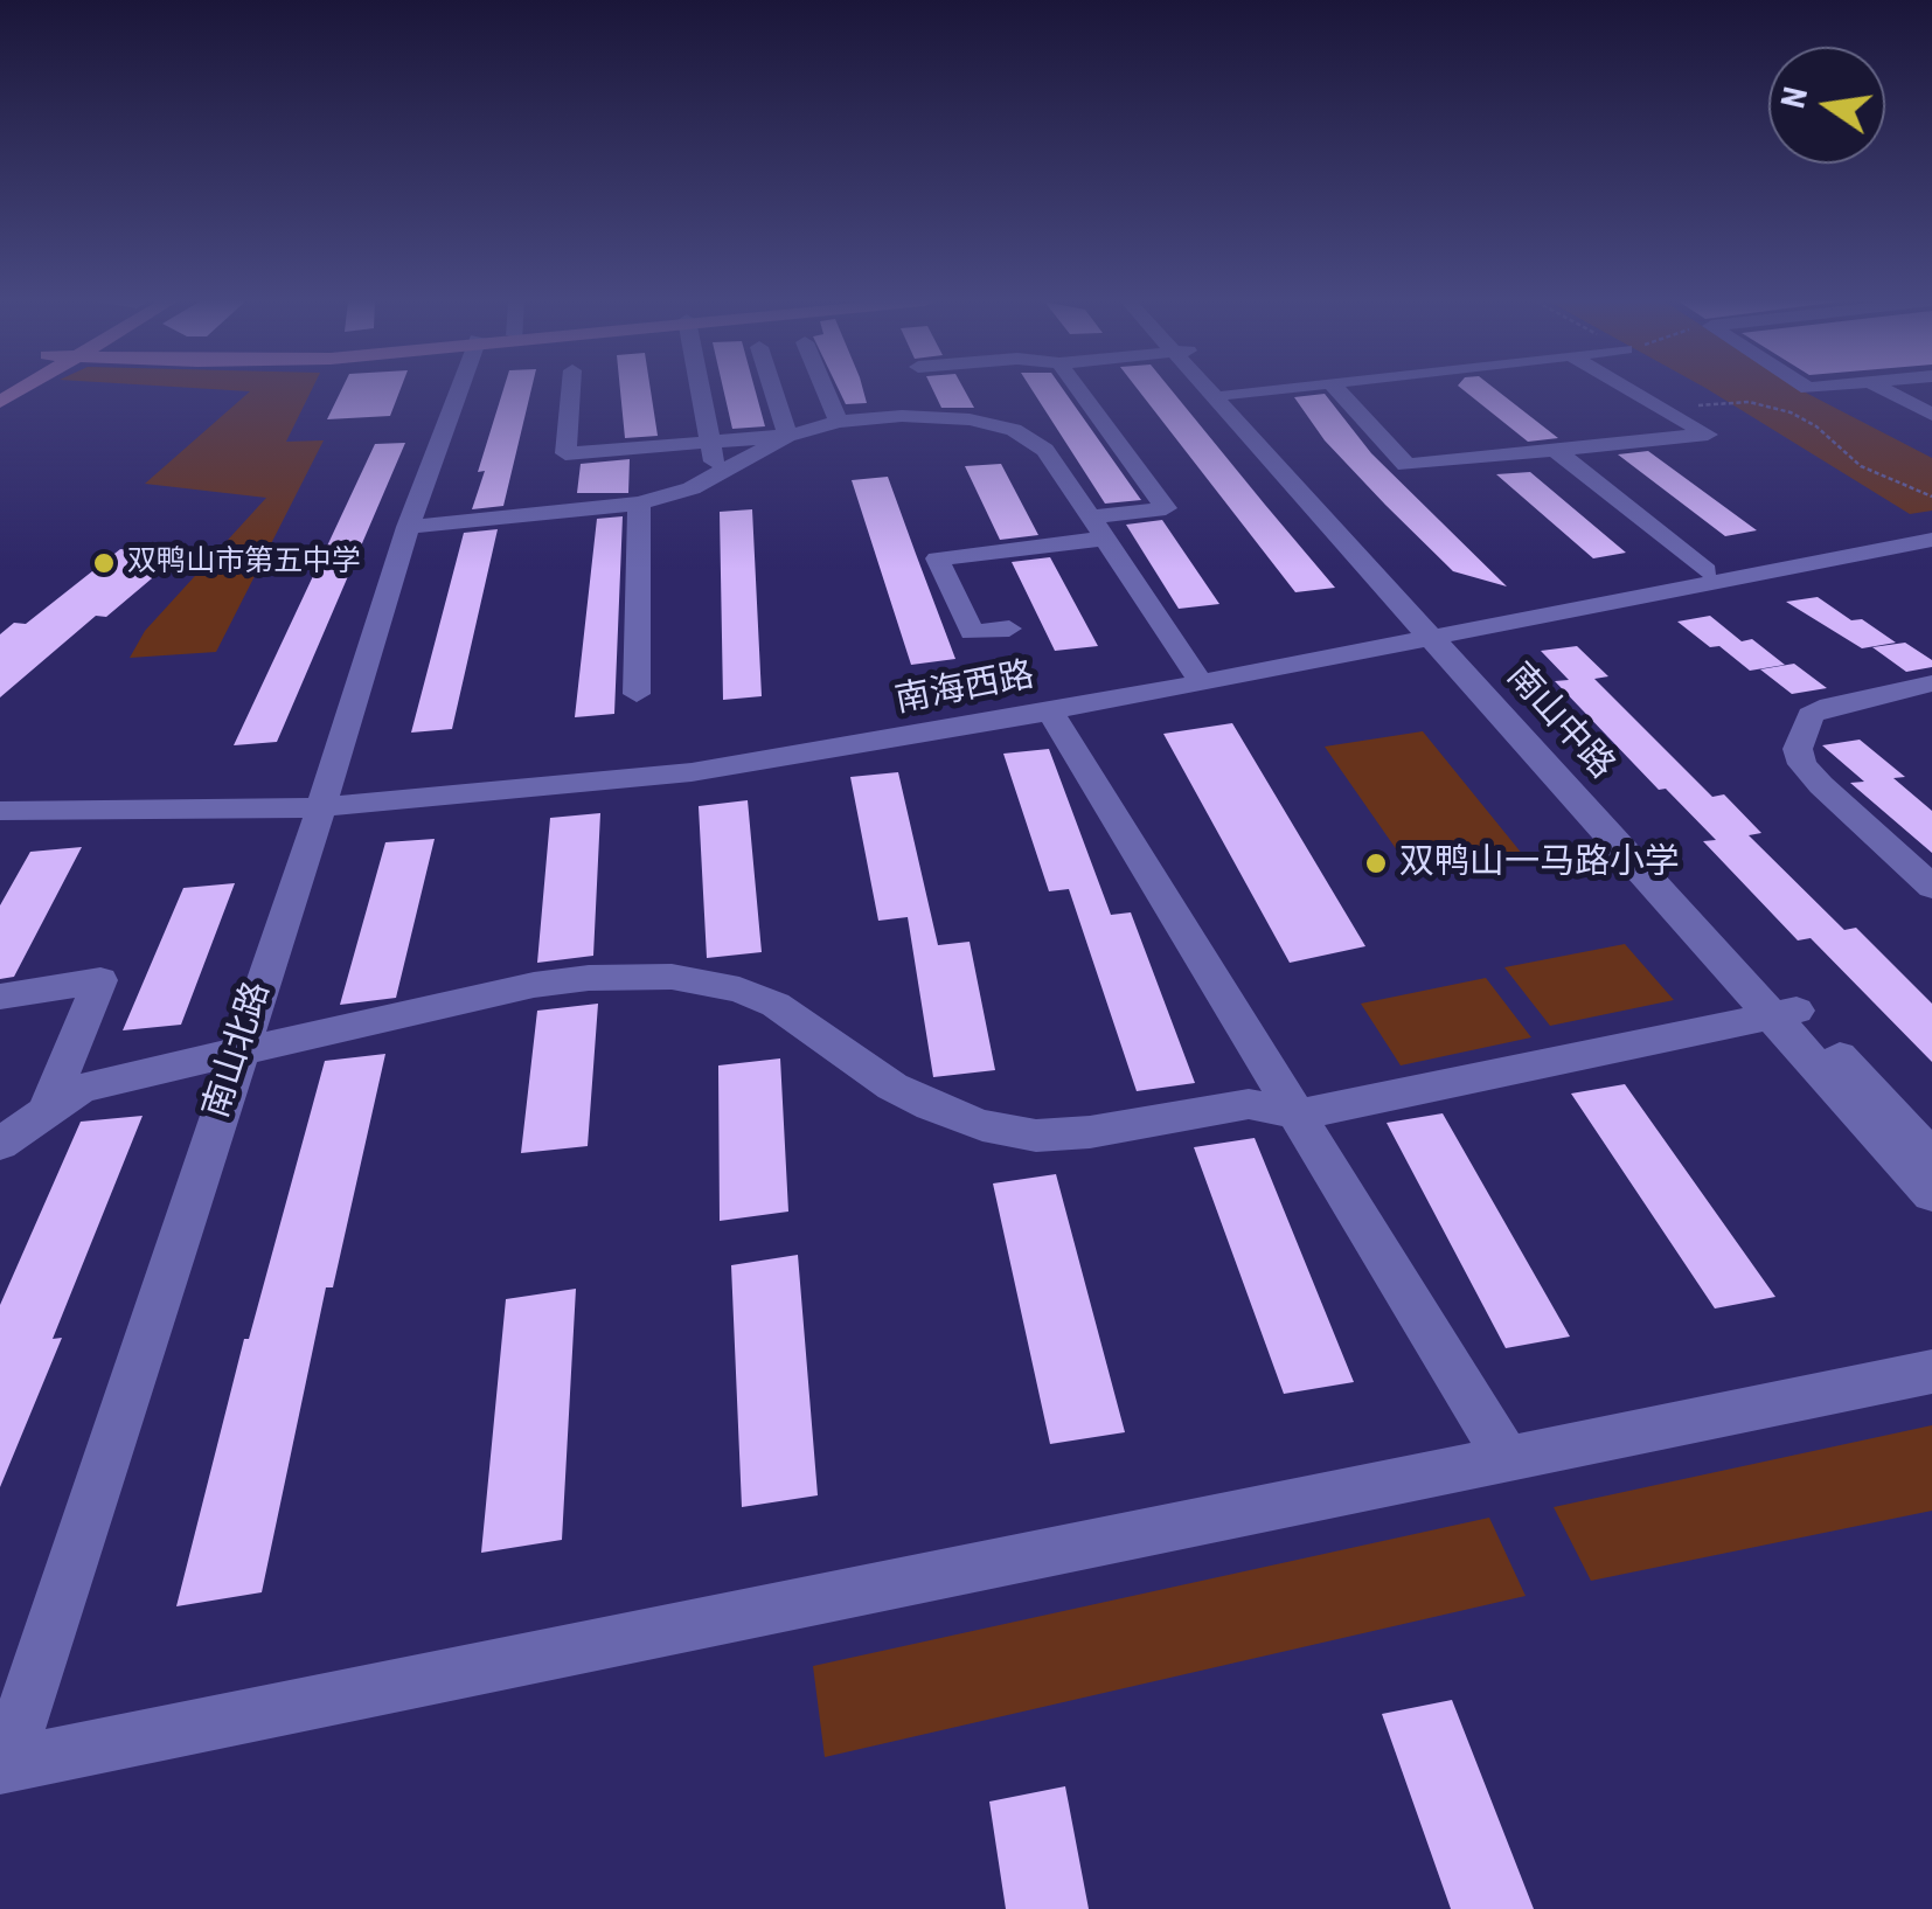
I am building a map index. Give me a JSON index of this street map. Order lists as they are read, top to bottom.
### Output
{
  "streets": {
    "street": ["南海西路", "南山中路", "南山北路"]
  },
  "crossings": [
    ["南海西路", "南山中路"],
    ["南海西路", "南山北路"]
  ],
  "places": ["双鸭山市第五中学", "双鸭山一马路小学"],
  "north": "left"
}
